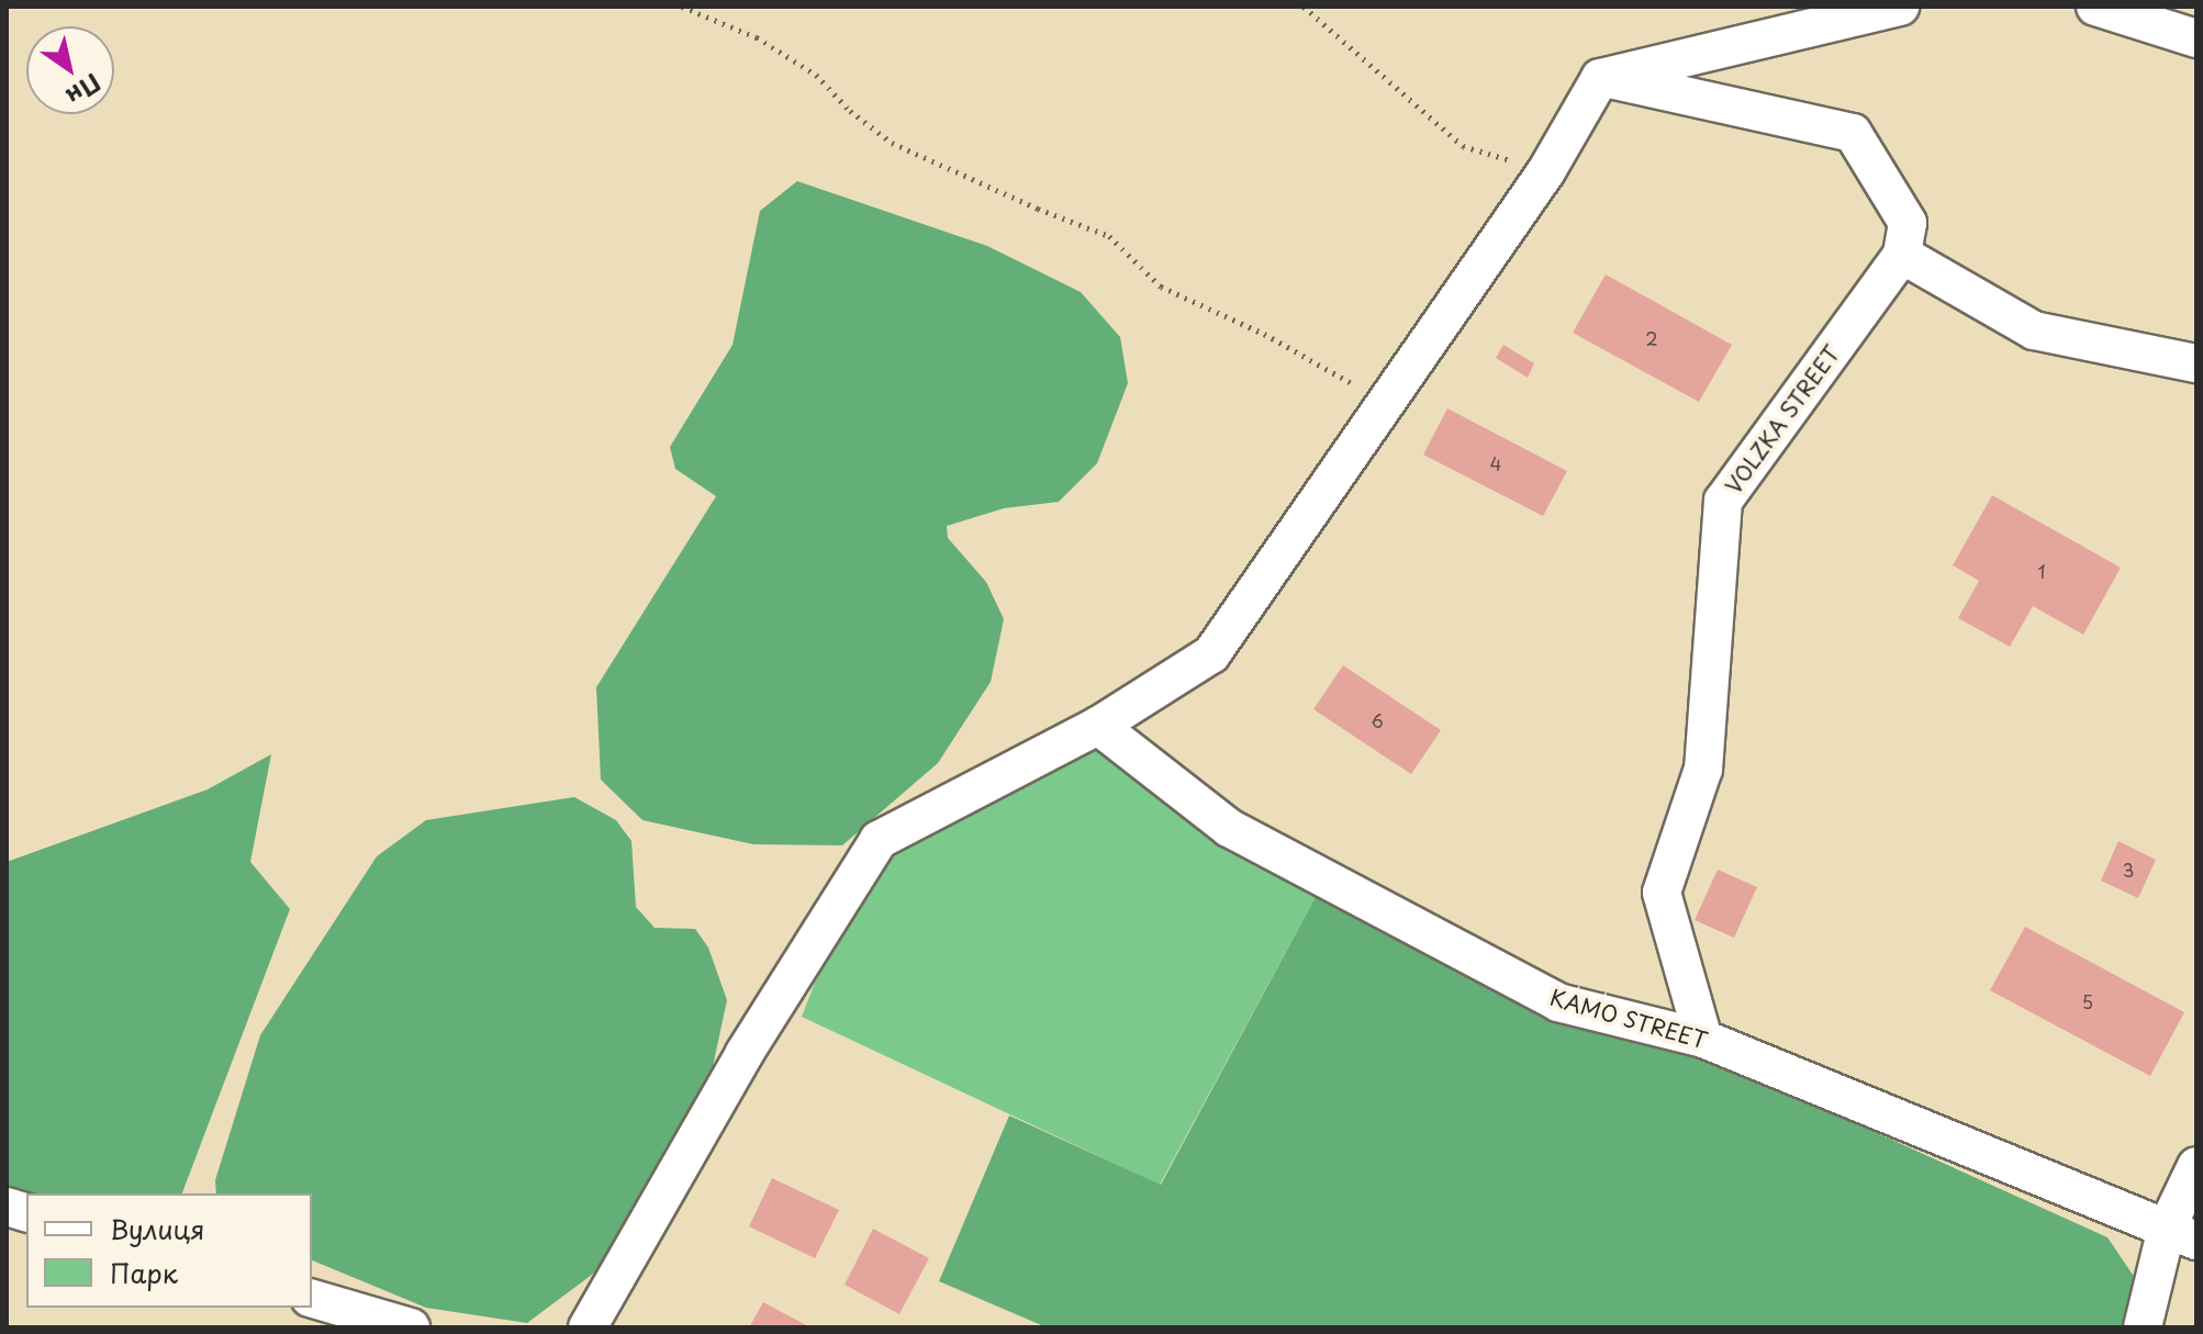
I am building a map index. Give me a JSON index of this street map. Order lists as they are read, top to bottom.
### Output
{
  "streets": {
    "street": ["VOLZKA STREET", "KAMO STREET"]
  },
  "crossings": [
    ["VOLZKA STREET", "KAMO STREET"]
  ],
  "house_numbers": [
    "2",
    "4",
    "1",
    "6",
    "3",
    "5"
  ],
  "legend": ["Вулиця", "Парк"],
  "north": "bottom right"
}
